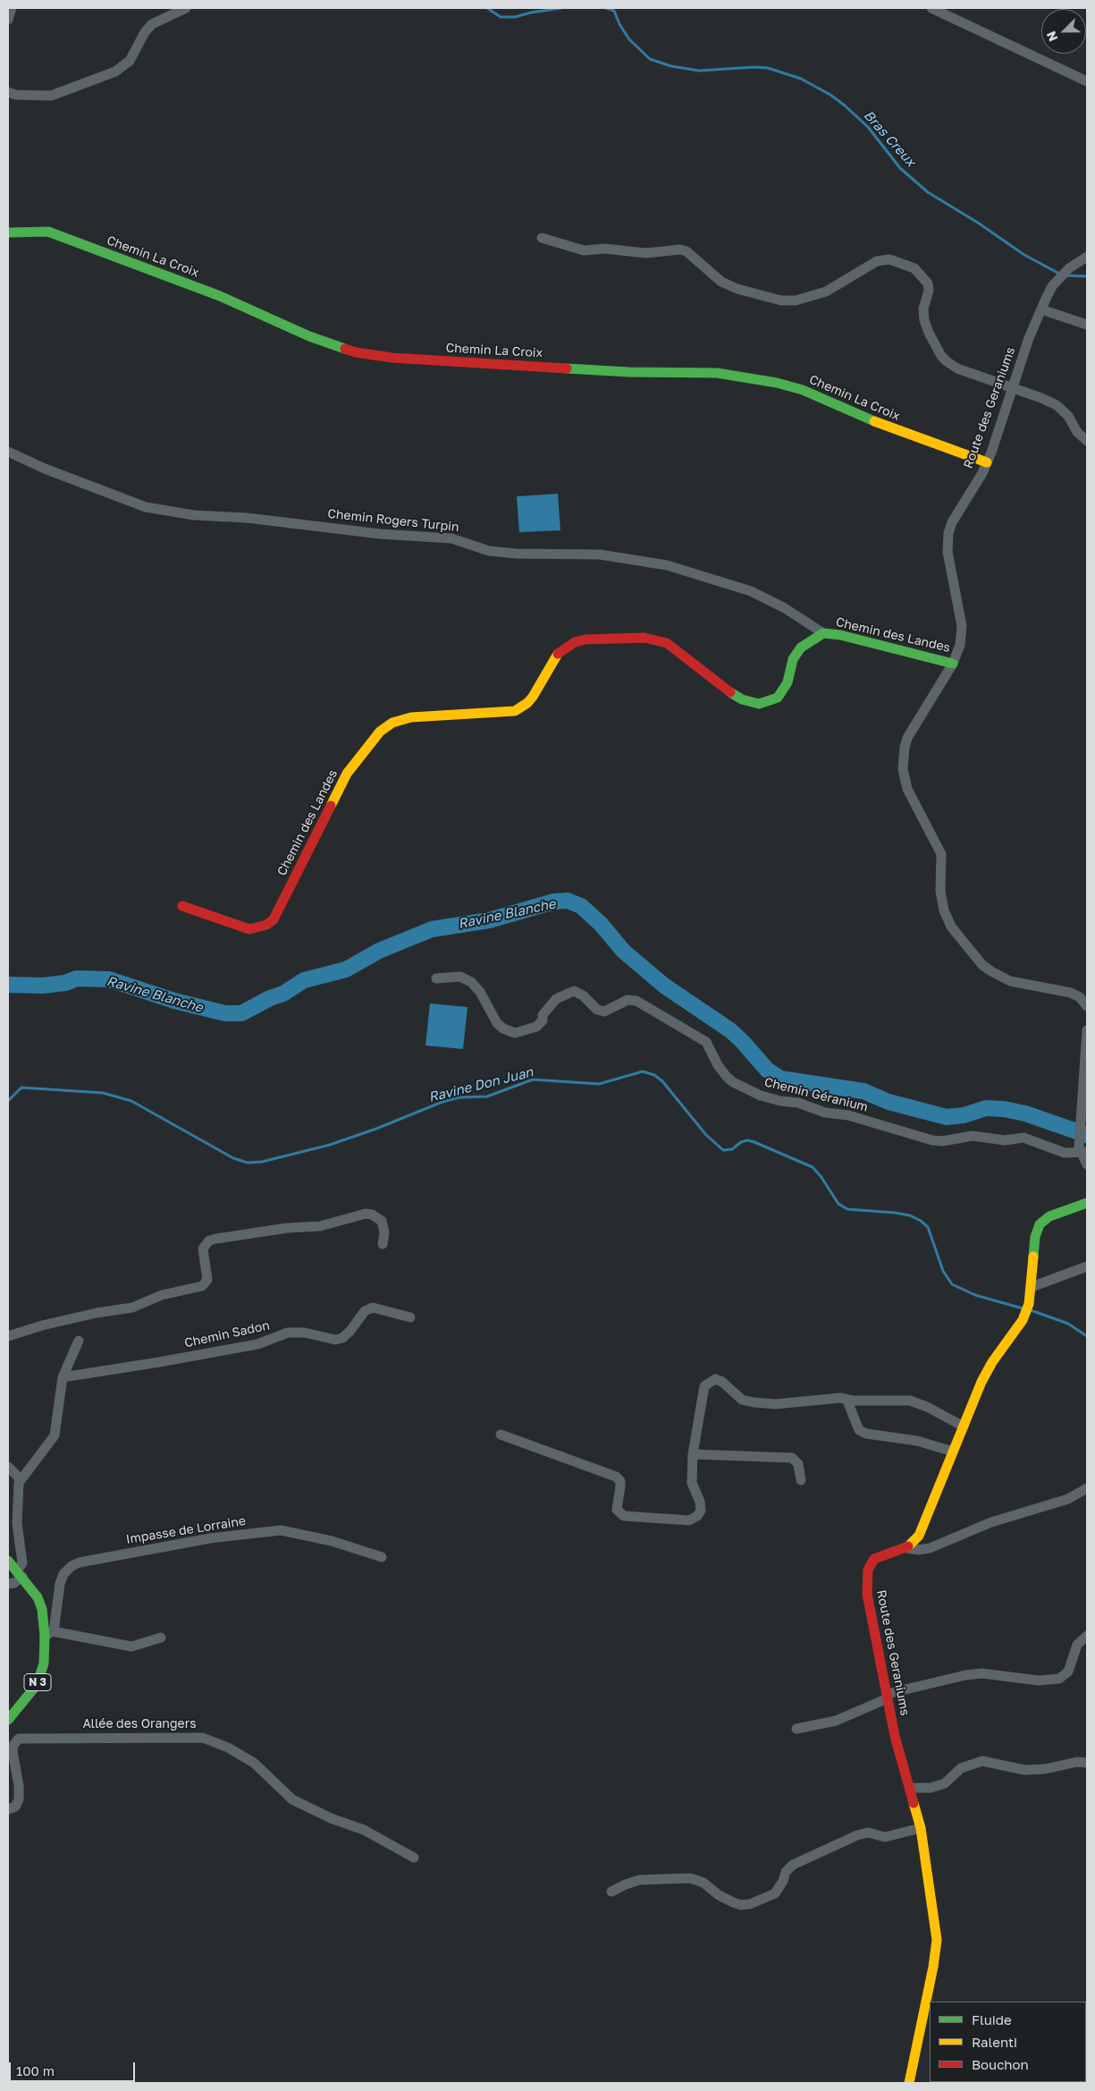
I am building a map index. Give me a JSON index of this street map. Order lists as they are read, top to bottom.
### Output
{
  "streets": {
    "street": [
      "Chemin La Croix",
      "Route des Geraniums",
      "Chemin Rogers Turpin",
      "Chemin des Landes",
      "Chemin Géranium",
      "Chemin Sadon",
      "Impasse de Lorraine",
      "N 3",
      "Allée des Orangers"
    ]
  },
  "crossings": [
    ["Chemin La Croix", "Route des Geraniums"],
    ["Route des Geraniums", "Chemin des Landes"],
    ["Chemin Rogers Turpin", "Chemin des Landes"],
    ["Impasse de Lorraine", "N 3"]
  ],
  "water": ["Bras Creux", "Ravine Blanche", "Ravine Don Juan"],
  "legend": ["Fluide", "Ralenti", "Bouchon"],
  "scale_bar": "100 m",
  "north": "bottom left"
}
